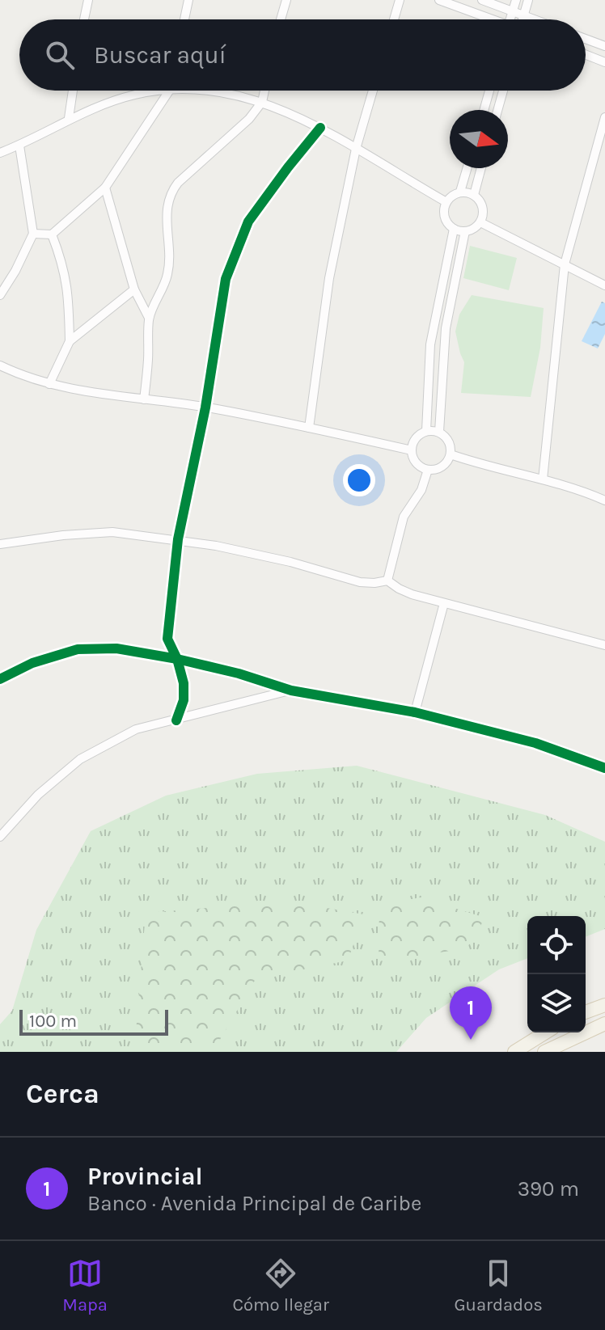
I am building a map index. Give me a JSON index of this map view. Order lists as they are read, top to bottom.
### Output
{
  "scale_bar": "100 m",
  "north": "right",
  "page": {
    "search": "Buscar aquí",
    "pins": "1",
    "scale": "100 m",
    "heading": "Cerca",
    "list": [
      {
        "mark": "1",
        "name": "Provincial",
        "note": "Banco · Avenida Principal de Caribe",
        "value": "390 m"
      }
    ],
    "nav": ["Mapa", "Cómo llegar", "Guardados"]
  }
}
